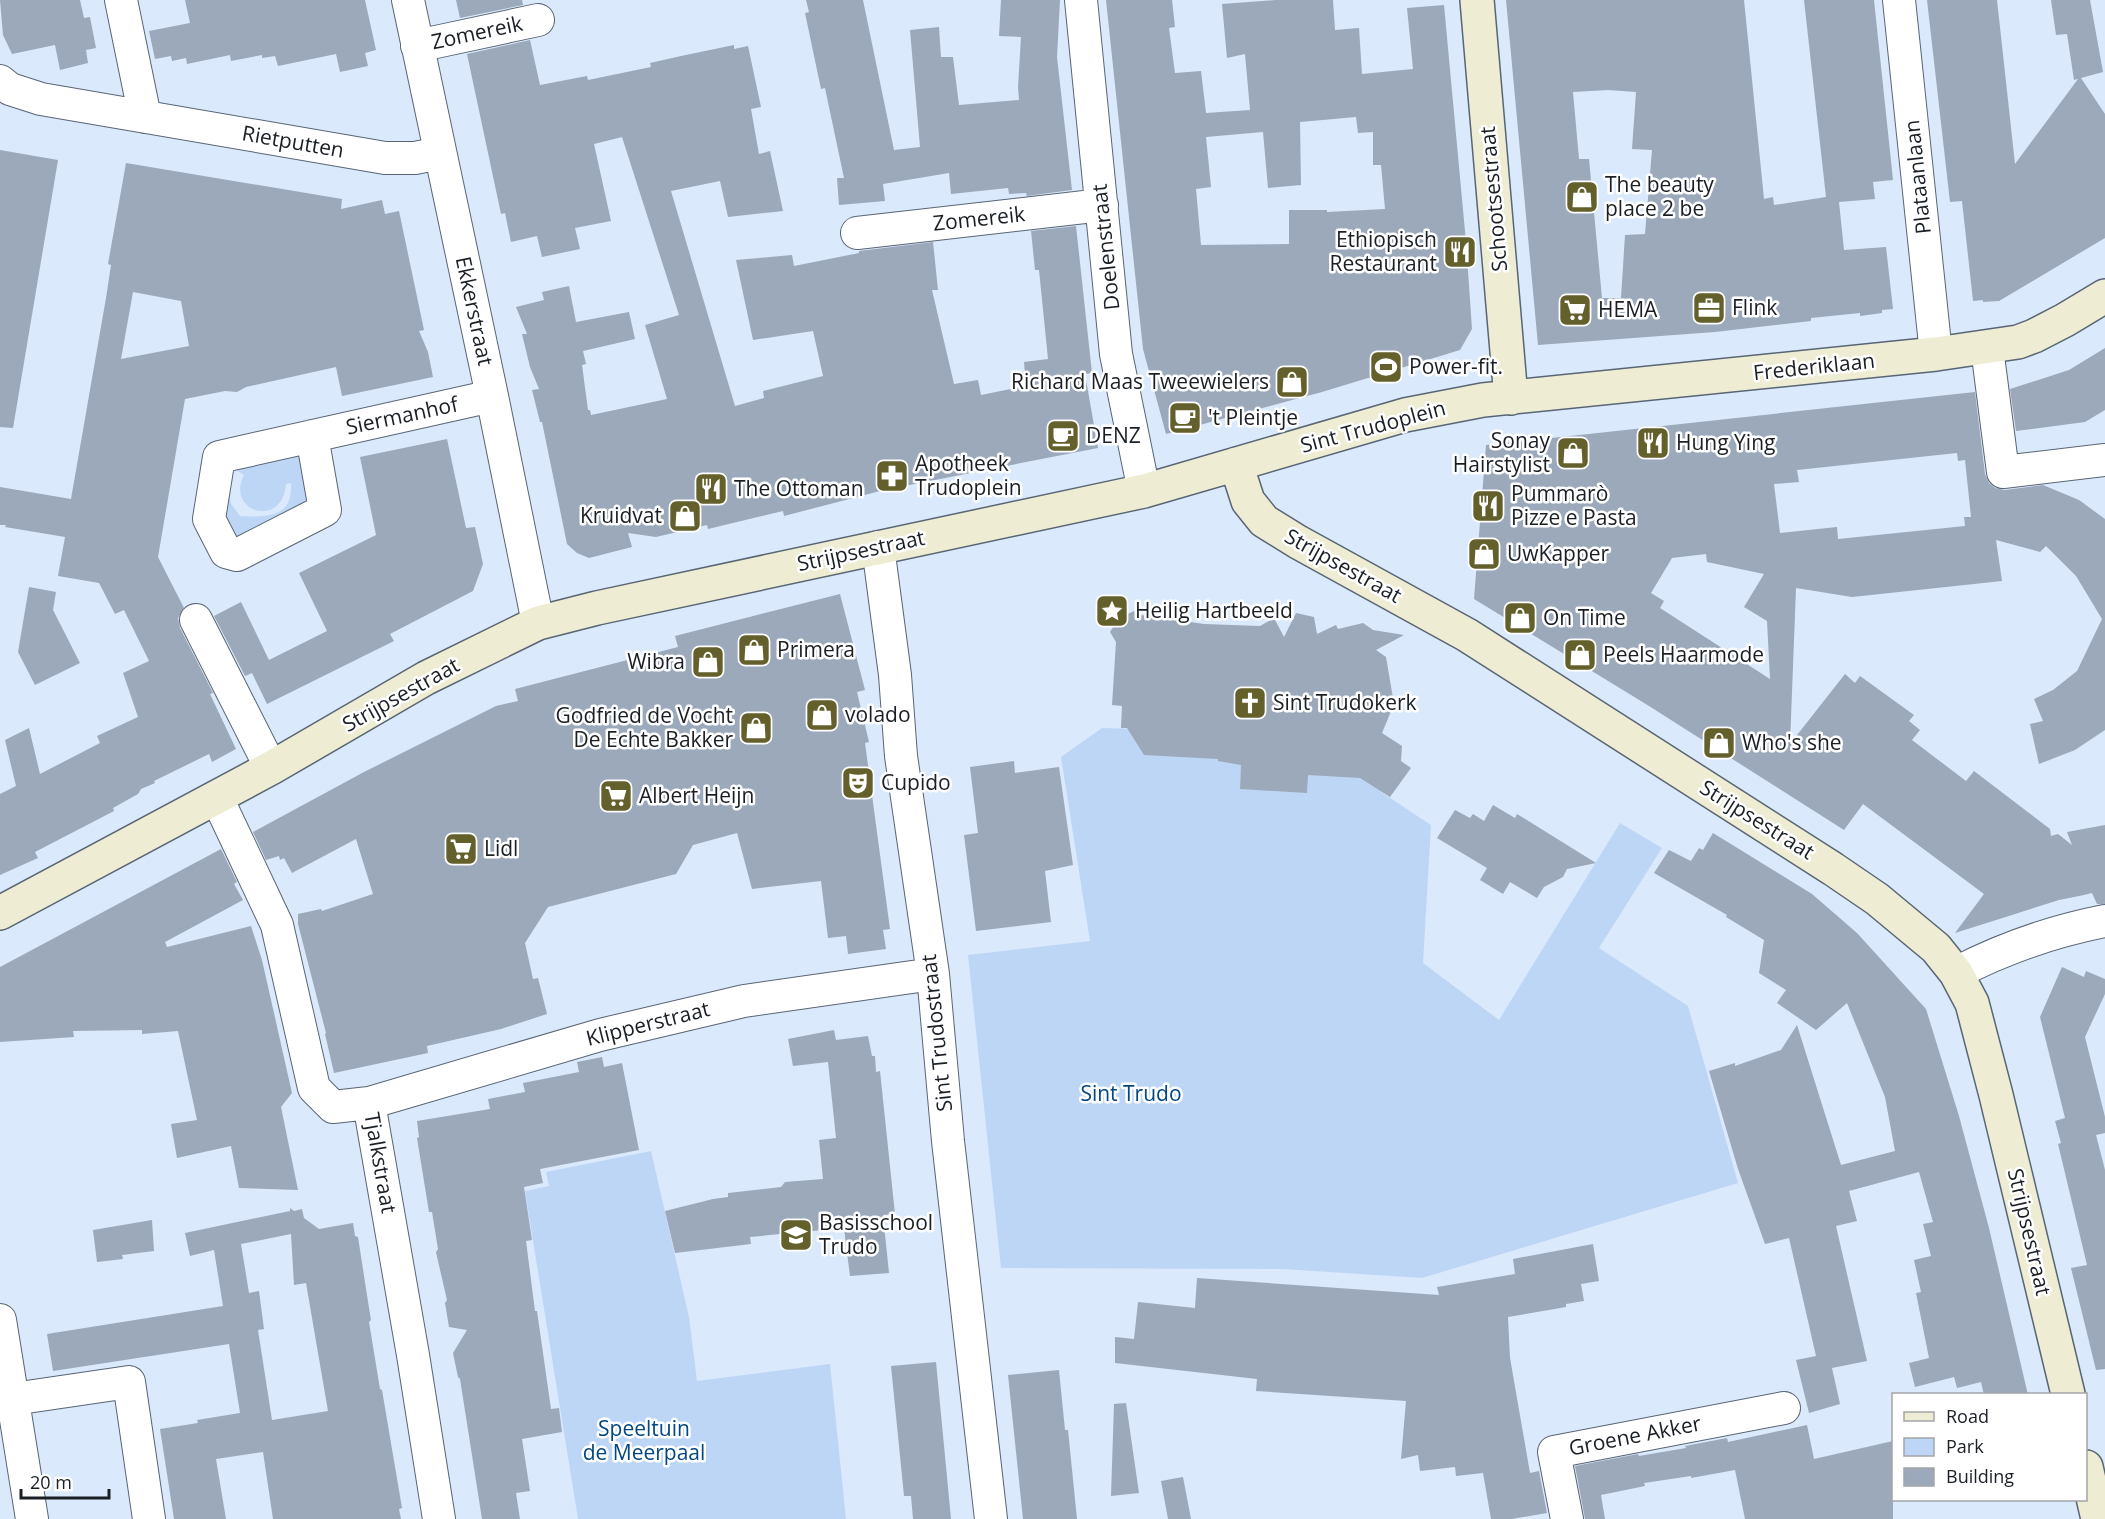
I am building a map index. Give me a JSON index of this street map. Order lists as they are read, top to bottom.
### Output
{
  "streets": {
    "street": [
      "Zomereik",
      "Rietputten",
      "Plataanlaan",
      "Schootsestraat",
      "Doelenstraat",
      "Ekkerstraat",
      "Frederiklaan",
      "Siermanhof",
      "Sint Trudoplein",
      "Strijpsestraat",
      "Klipperstraat",
      "Sint Trudostraat",
      "Tjalkstraat",
      "Groene Akker"
    ]
  },
  "crossings": [
    ["Zomereik", "Doelenstraat"],
    ["Zomereik", "Ekkerstraat"],
    ["Rietputten", "Ekkerstraat"],
    ["Plataanlaan", "Frederiklaan"],
    ["Schootsestraat", "Frederiklaan"],
    ["Schootsestraat", "Sint Trudoplein"],
    ["Doelenstraat", "Strijpsestraat"],
    ["Ekkerstraat", "Siermanhof"],
    ["Ekkerstraat", "Strijpsestraat"],
    ["Frederiklaan", "Sint Trudoplein"],
    ["Sint Trudoplein", "Strijpsestraat"],
    ["Strijpsestraat", "Sint Trudostraat"],
    ["Strijpsestraat", "Tjalkstraat"],
    ["Klipperstraat", "Sint Trudostraat"],
    ["Klipperstraat", "Tjalkstraat"]
  ],
  "parks": ["Sint Trudo", "Speeltuin de Meerpaal"],
  "places": {
    "shop": [
      "The beauty place 2 be",
      "Richard Maas Tweewielers",
      "Sonay Hairstylist",
      "Kruidvat",
      "UwKapper",
      "On Time",
      "Primera",
      "Peels Haarmode",
      "Wibra",
      "volado",
      "Godfried de Vocht De Echte Bakker",
      "Who's she"
    ],
    "restaurant": [
      "Ethiopisch Restaurant",
      "Hung Ying",
      "The Ottoman",
      "Pummarò Pizze e Pasta"
    ],
    "office": ["Flink"],
    "supermarket": ["HEMA", "Albert Heijn", "Lidl"],
    "sports": ["Power-fit."],
    "cafe": ["'t Pleintje", "DENZ"],
    "pharmacy": ["Apotheek Trudoplein"],
    "place": ["Heilig Hartbeeld"],
    "church": ["Sint Trudokerk"],
    "theatre": ["Cupido"],
    "school or university": ["Basisschool Trudo"]
  },
  "legend": ["Road", "Park", "Building"],
  "scale_bar": "20 m"
}
